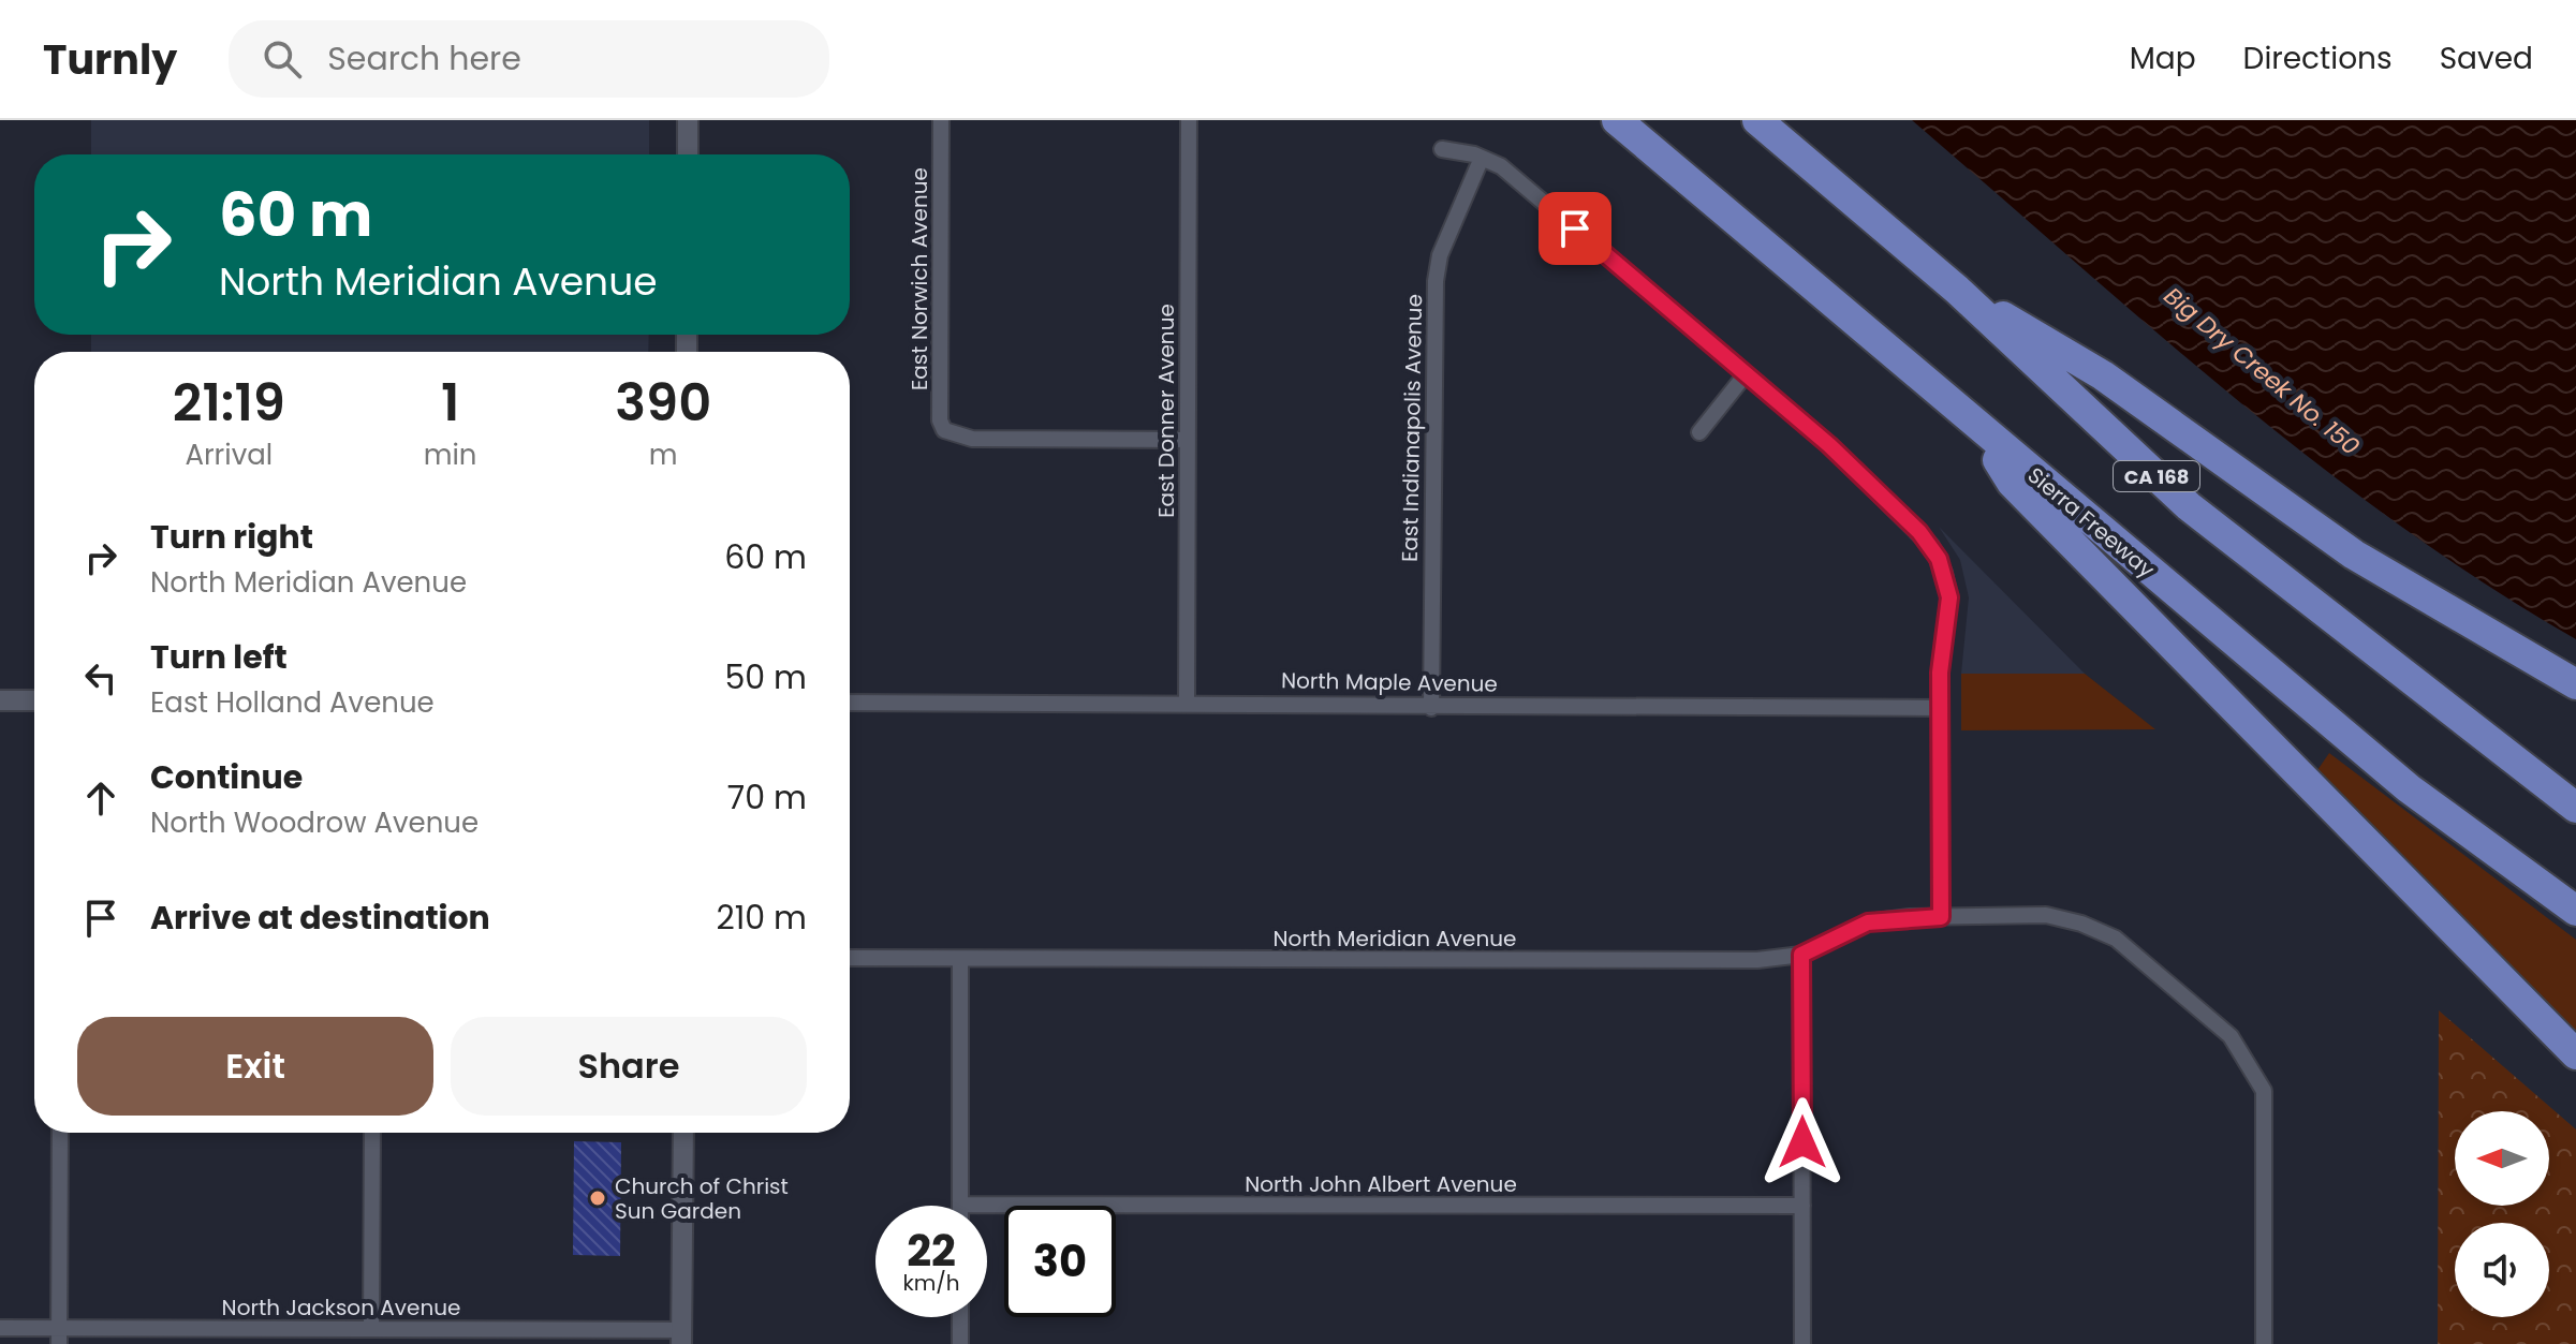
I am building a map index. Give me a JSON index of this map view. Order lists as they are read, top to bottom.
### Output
{
  "streets": {
    "highway": ["CA 168", "Sierra Freeway"],
    "street": [
      "East Norwich Avenue",
      "East Donner Avenue",
      "East Indianapolis Avenue",
      "North Maple Avenue",
      "North Meridian Avenue",
      "North John Albert Avenue",
      "North Jackson Avenue"
    ]
  },
  "crossings": [
    ["East Norwich Avenue", "East Donner Avenue"],
    ["East Donner Avenue", "North Maple Avenue"],
    ["East Indianapolis Avenue", "North Maple Avenue"]
  ],
  "water": ["Big Dry Creek No. 150"],
  "places": ["Church of Christ Sun Garden"],
  "north": "left",
  "page": {
    "header": "Turnly",
    "search": "Search here",
    "nav": ["Map", "Directions", "Saved"],
    "turn": ["60 m", "North Meridian Avenue"],
    "eta": [
      "21:19",
      "Arrival",
      "1",
      "min",
      "390",
      "m"
    ],
    "list": [
      {
        "name": "Turn right",
        "note": "North Meridian Avenue",
        "value": "60 m"
      },
      {
        "name": "Turn left",
        "note": "East Holland Avenue",
        "value": "50 m"
      },
      {
        "name": "Continue",
        "note": "North Woodrow Avenue",
        "value": "70 m"
      },
      {
        "name": "Arrive at destination",
        "value": "210 m"
      }
    ],
    "buttons": ["Exit", "Share"],
    "speed": "22 km/h",
    "limit": "30"
  }
}
